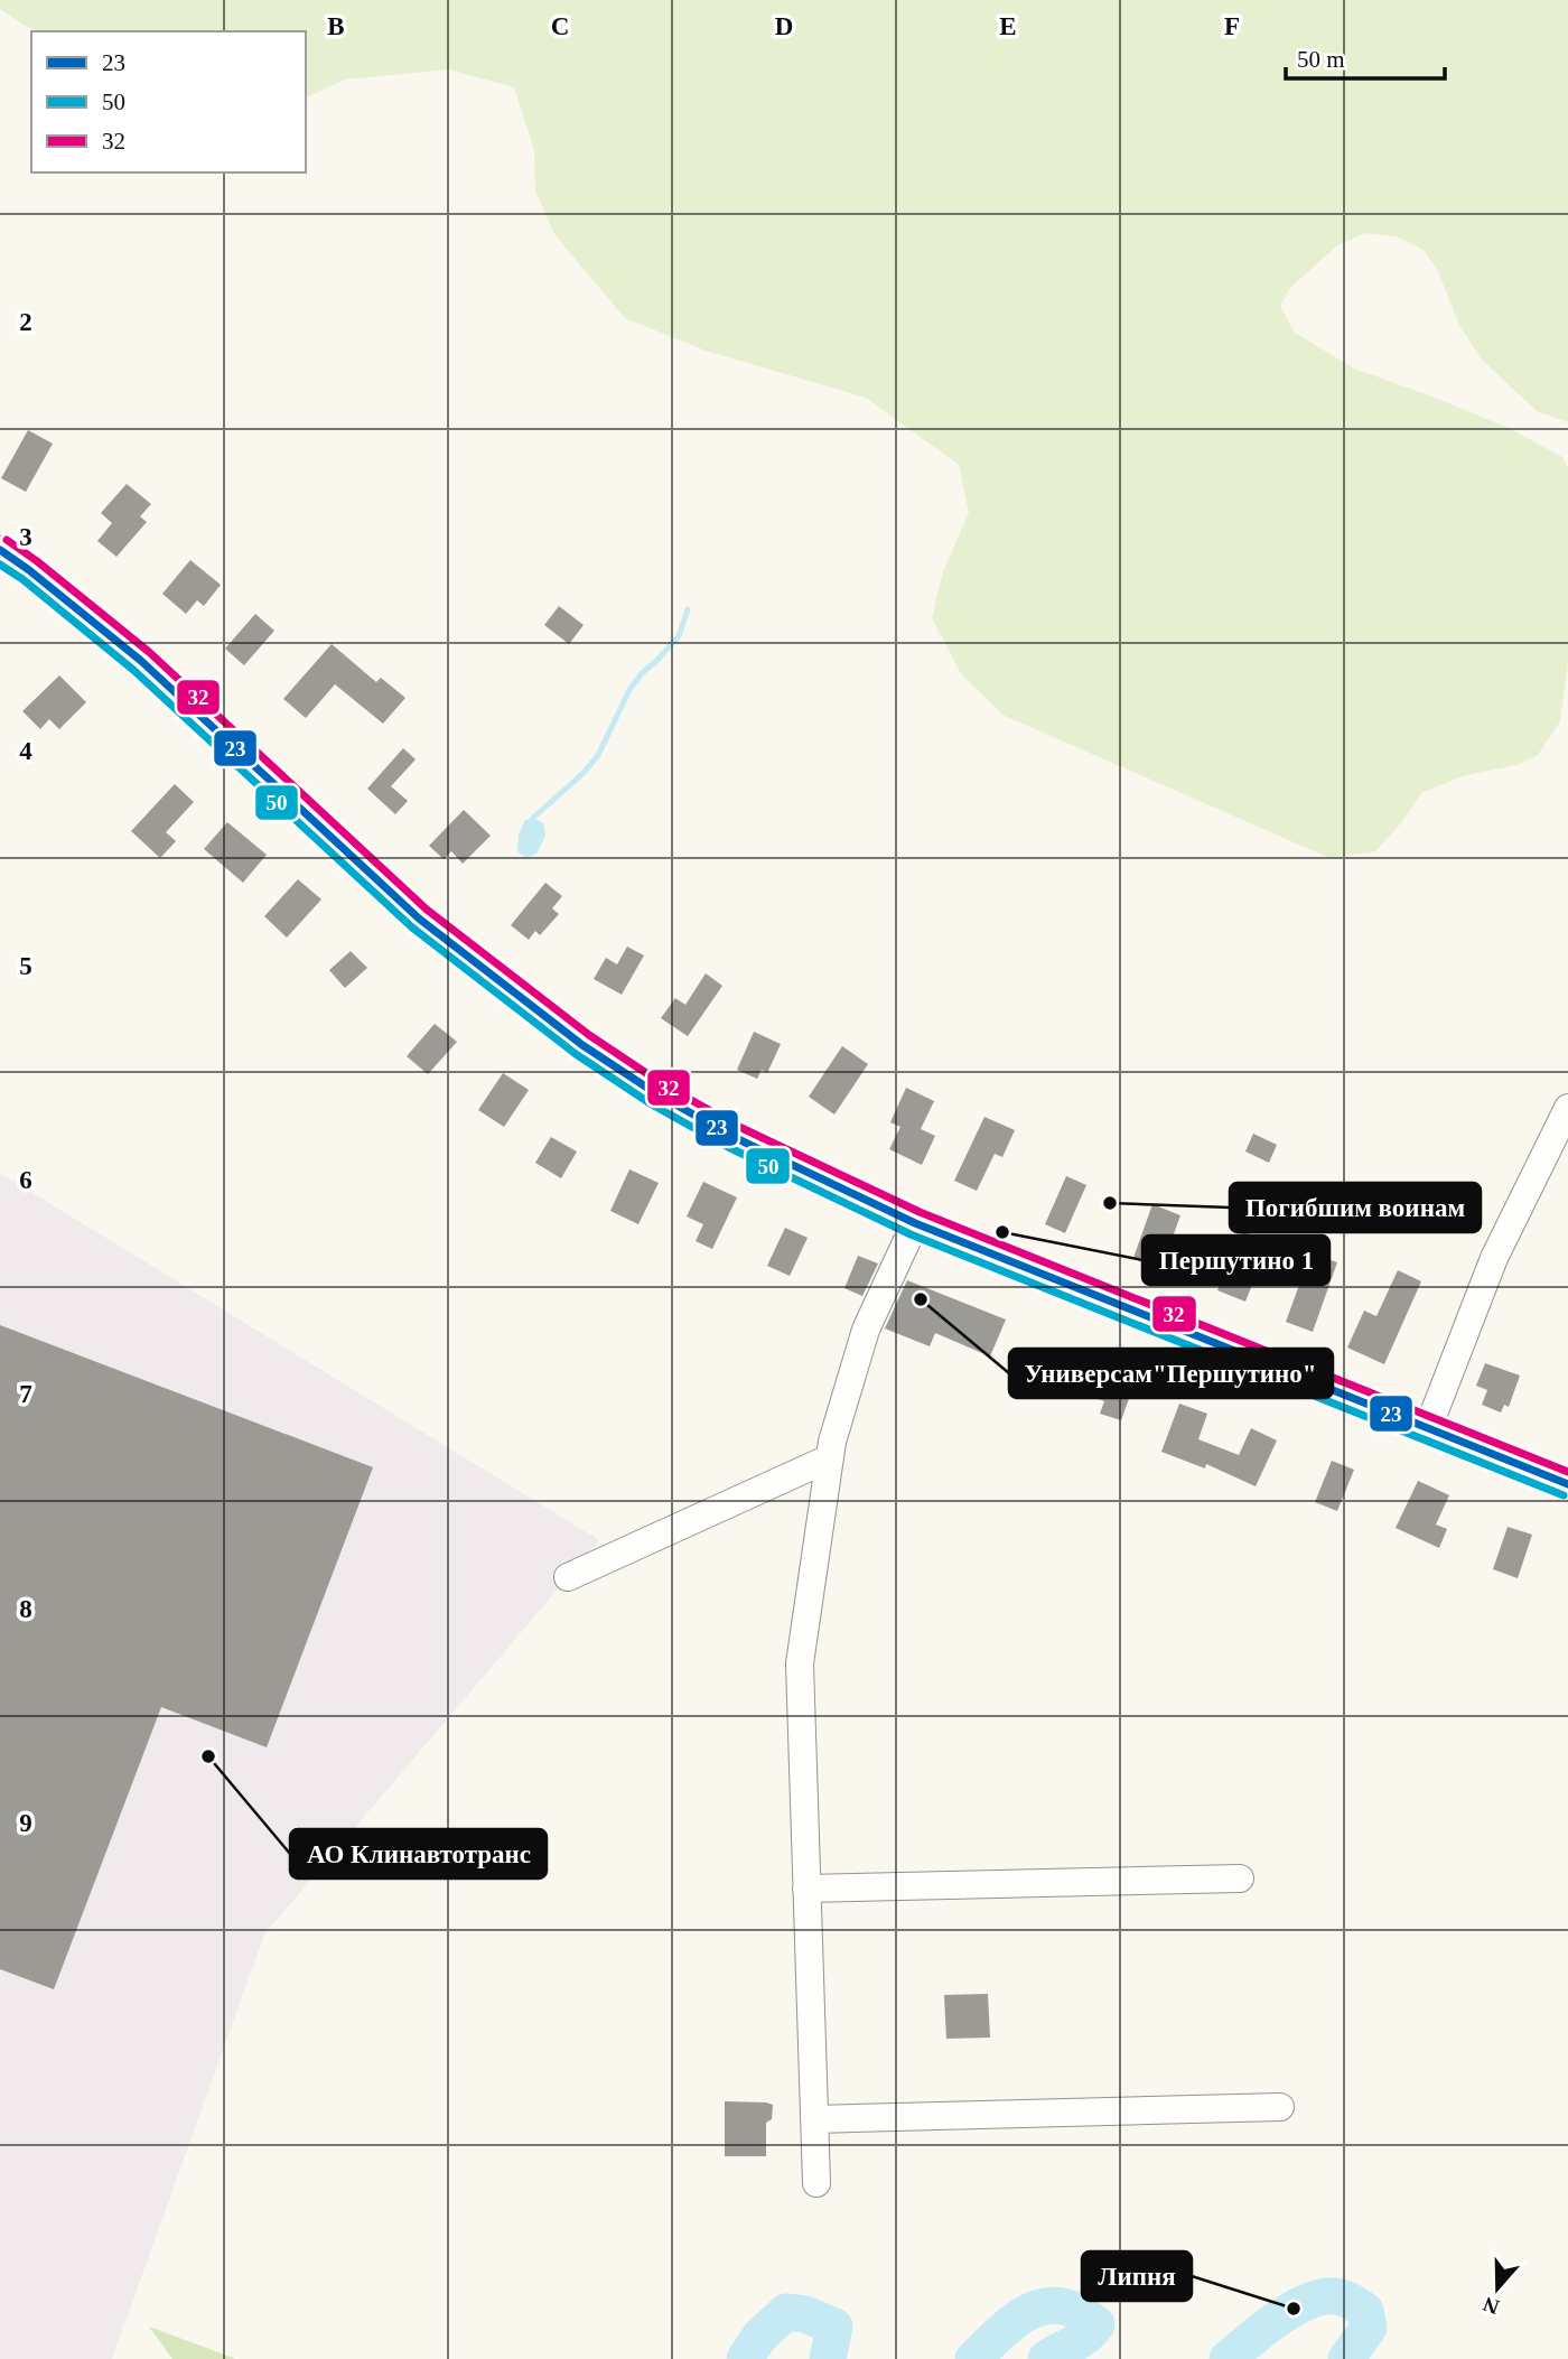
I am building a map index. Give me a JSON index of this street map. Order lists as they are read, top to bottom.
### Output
{
  "places": [
    "Погибшим воинам",
    "Першутино 1",
    "Универсам\"Першутино\"",
    "АО Клинавтотранс",
    "Липня"
  ],
  "lines": ["transit line 32", "transit line 23", "transit line 50"],
  "legend": ["23", "50", "32"],
  "scale_bar": "50 m",
  "north": "bottom",
  "grid": {
    "columns": [
      "B",
      "C",
      "D",
      "E",
      "F"
    ],
    "rows": [
      "2",
      "3",
      "4",
      "5",
      "6",
      "7",
      "8",
      "9"
    ]
  }
}
